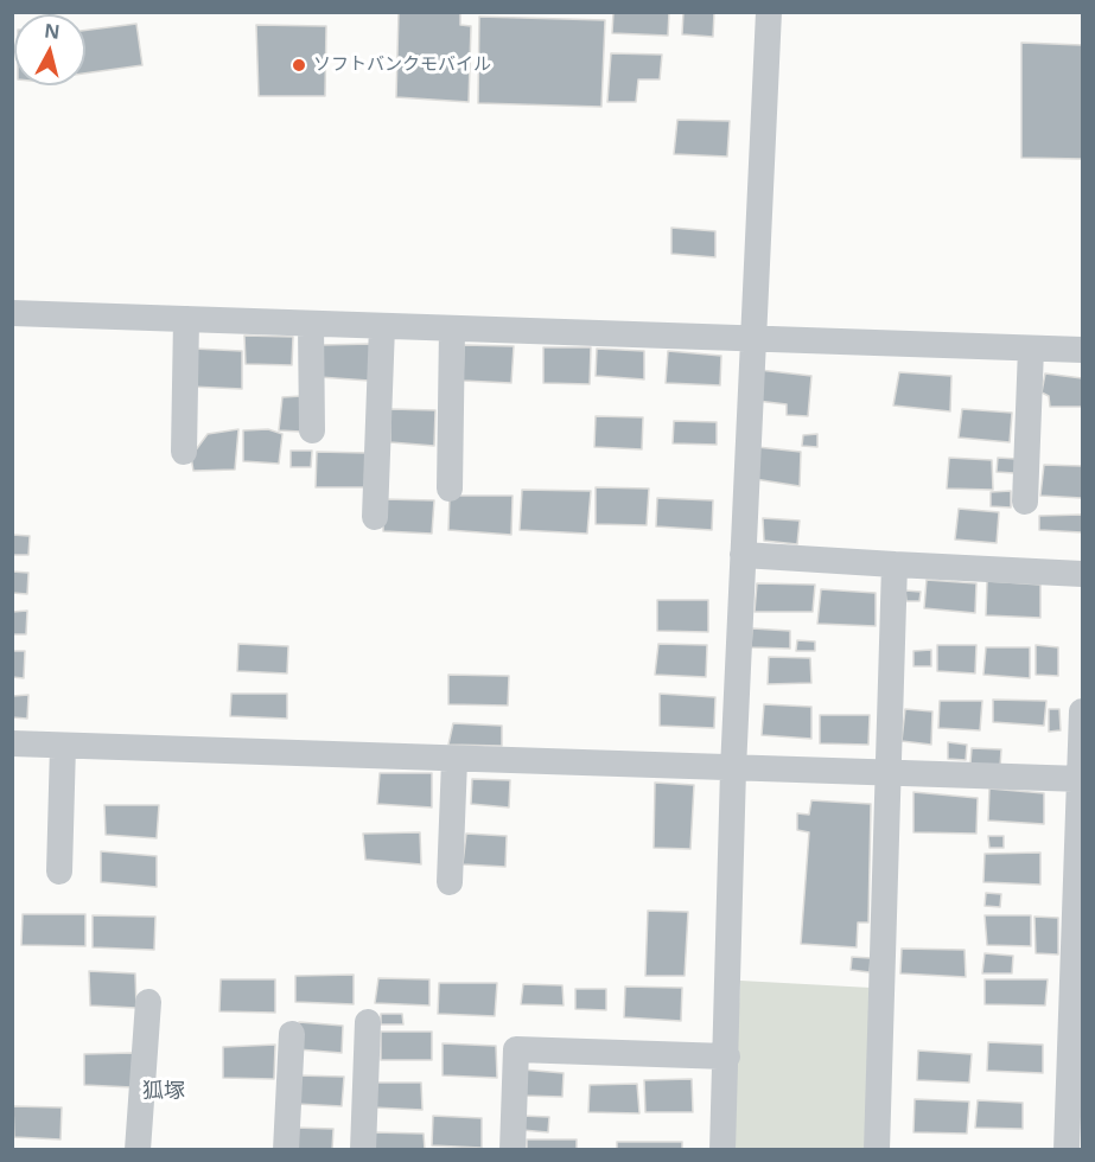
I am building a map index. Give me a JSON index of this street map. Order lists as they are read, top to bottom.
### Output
{
  "districts": ["狐塚"],
  "places": ["ソフトバンクモバイル"],
  "north": "top"
}
